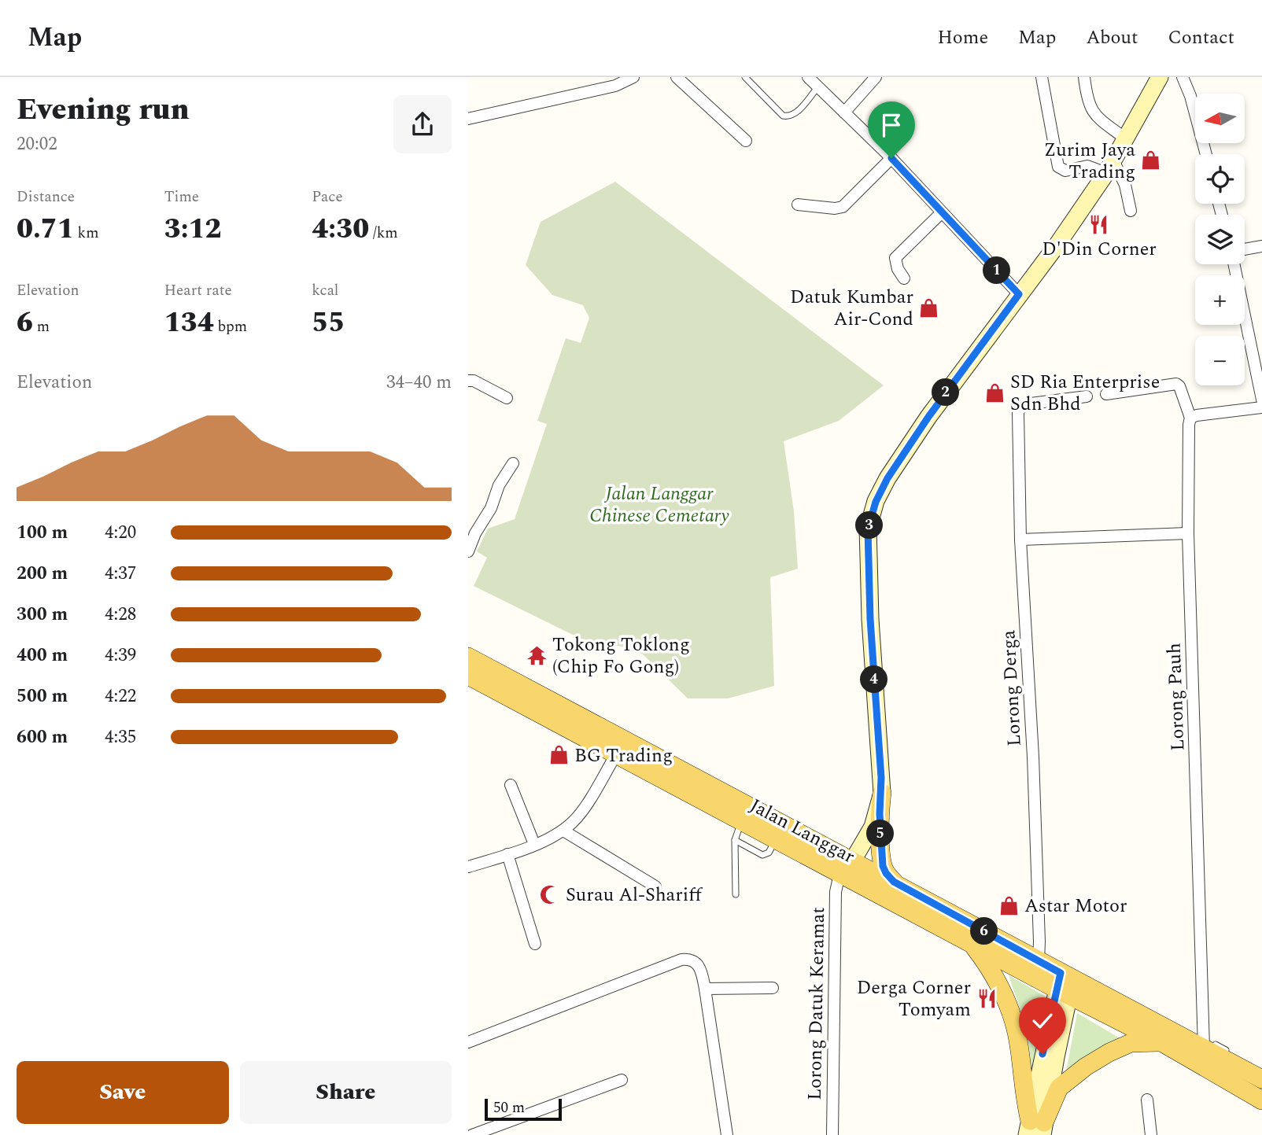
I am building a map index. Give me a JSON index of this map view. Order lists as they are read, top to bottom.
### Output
{
  "streets": {
    "main road": ["Jalan Langgar"],
    "street": ["Lorong Derga", "Lorong Pauh", "Lorong Datuk Keramat"]
  },
  "crossings": [
    ["Lorong Derga", "Jalan Langgar"],
    ["Lorong Pauh", "Jalan Langgar"],
    ["Jalan Langgar", "Lorong Datuk Keramat"]
  ],
  "parks": ["Jalan Langgar Chinese Cemetary"],
  "places": {
    "shop": [
      "Zurim Jaya Trading",
      "Datuk Kumbar Air-Cond",
      "SD Ria Enterprise Sdn Bhd",
      "BG Trading",
      "Astar Motor"
    ],
    "restaurant": ["D'Din Corner", "Derga Corner Tomyam"],
    "temple": ["Tokong Toklong (Chip Fo Gong)"],
    "mosque": ["Surau Al-Shariff"]
  },
  "scale_bar": "50 m",
  "north": "left",
  "page": {
    "header": "Map",
    "nav": [
      "Home",
      "Map",
      "About",
      "Contact"
    ],
    "heading": ["Evening run", "20:02"],
    "map_buttons": ["+", "−"],
    "stats": [
      ["Distance", "0.71 km"],
      ["Time", "3:12"],
      ["Pace", "4:30 /km"],
      ["Elevation", "6 m"],
      ["Heart rate", "134 bpm"],
      ["kcal", "55"]
    ],
    "pins": [
      "1",
      "2",
      "3",
      "4",
      "5",
      "6"
    ],
    "chart": ["Elevation", "34–40 m"],
    "list": [
      {
        "name": "100 m",
        "note": "4:20"
      },
      {
        "name": "200 m",
        "note": "4:37"
      },
      {
        "name": "300 m",
        "note": "4:28"
      },
      {
        "name": "400 m",
        "note": "4:39"
      },
      {
        "name": "500 m",
        "note": "4:22"
      },
      {
        "name": "600 m",
        "note": "4:35"
      }
    ],
    "buttons": ["Save", "Share"],
    "scale": "50 m"
  }
}
